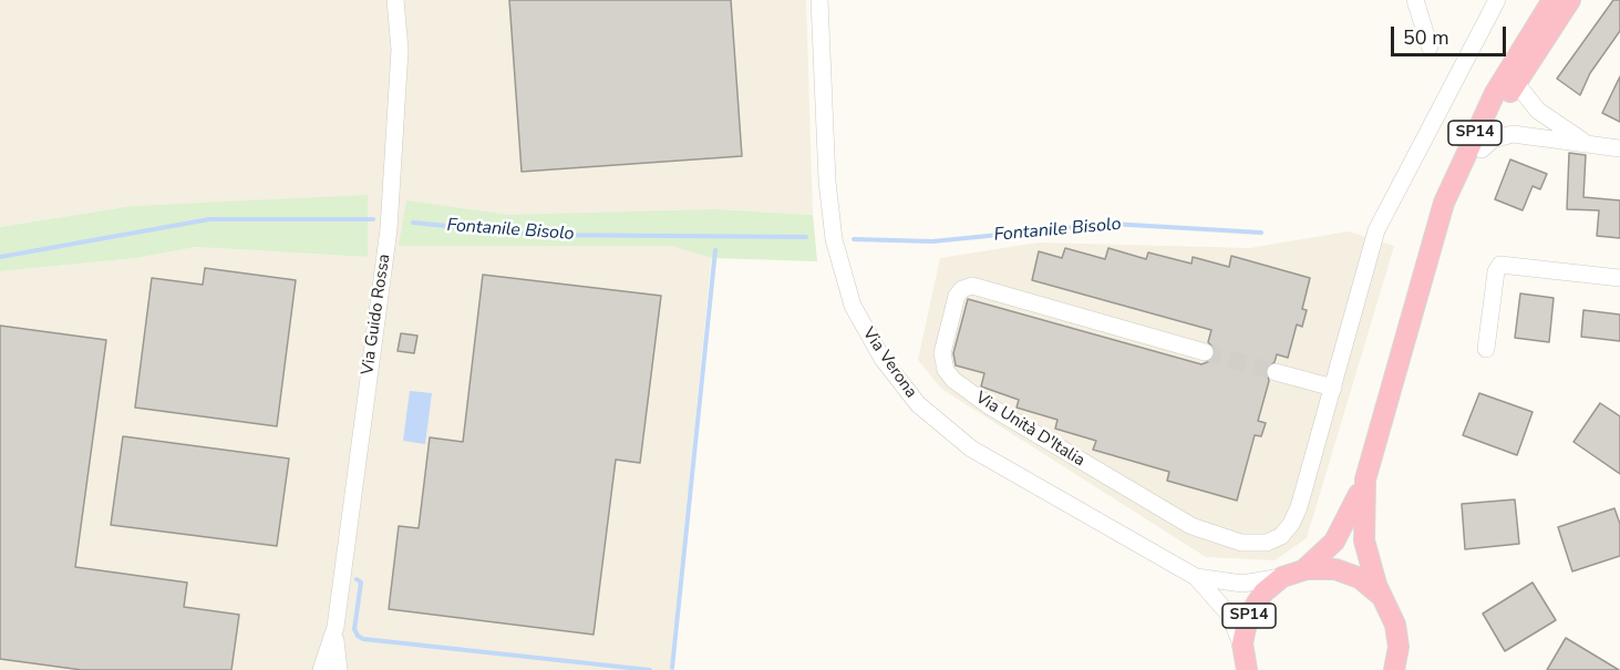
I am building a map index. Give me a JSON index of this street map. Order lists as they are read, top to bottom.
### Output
{
  "streets": {
    "main road": ["SP14"],
    "street": ["Via Guido Rossa", "Via Verona", "Via Unità D'Italia"]
  },
  "crossings": [
    ["SP14", "Via Verona"]
  ],
  "water": ["Fontanile Bisolo"],
  "scale_bar": "50 m"
}
